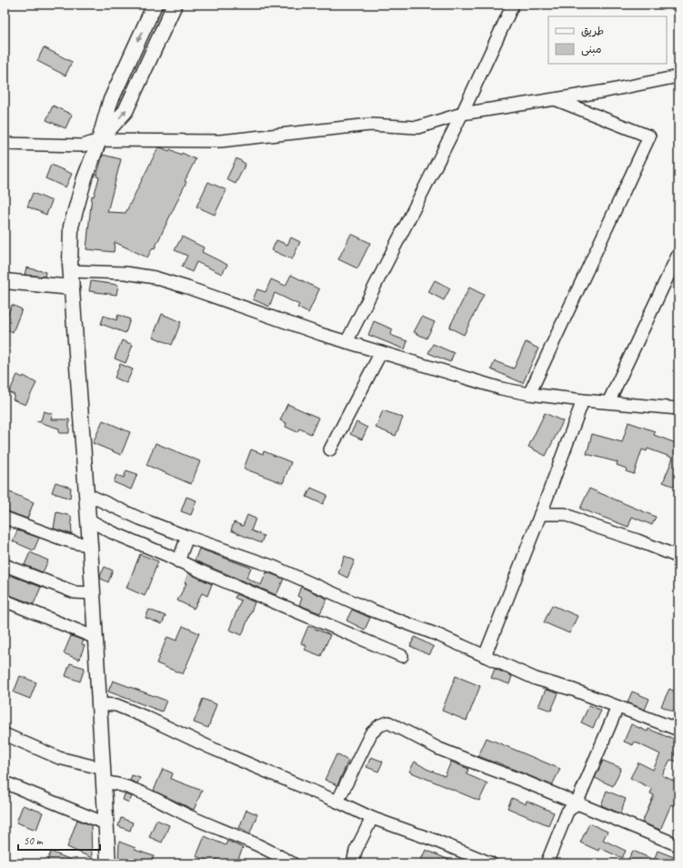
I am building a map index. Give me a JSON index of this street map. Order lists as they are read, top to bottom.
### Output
{
  "legend": ["طريق", "مبنى"],
  "scale_bar": "50 m"
}
